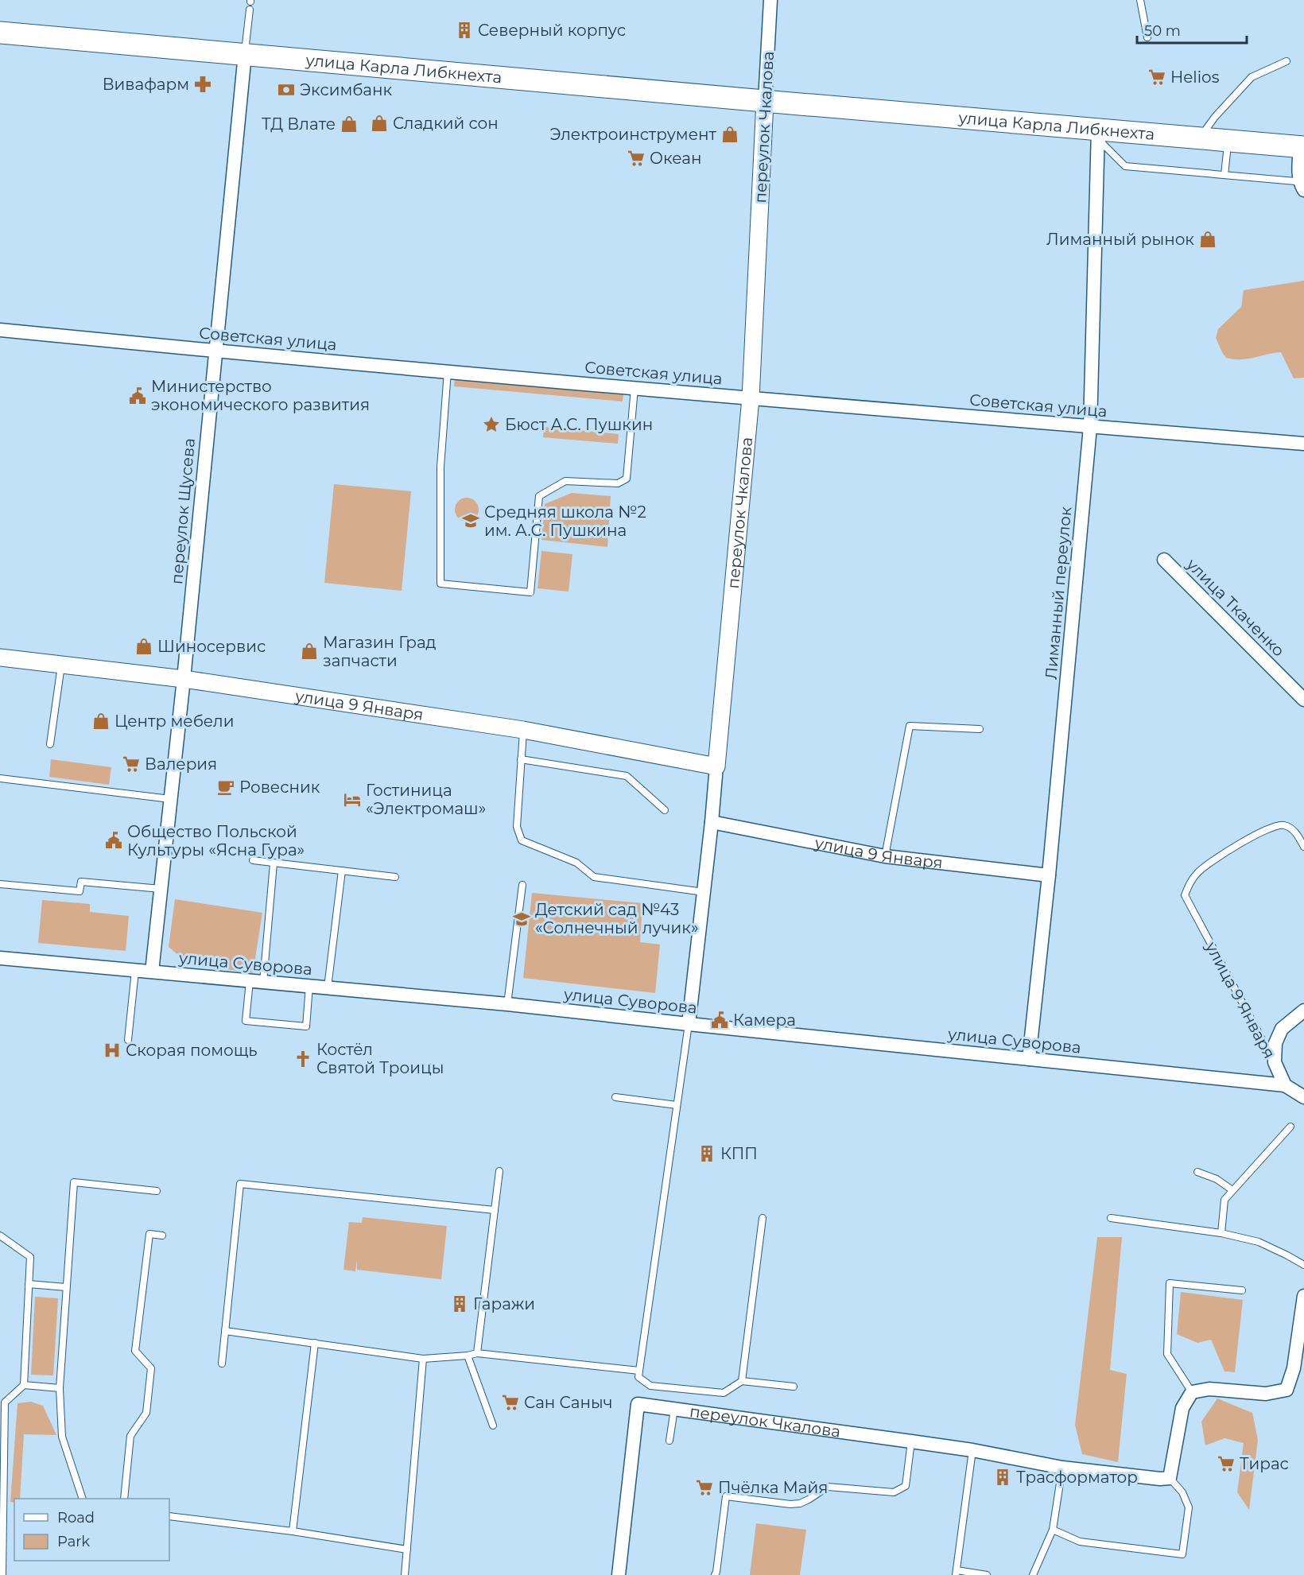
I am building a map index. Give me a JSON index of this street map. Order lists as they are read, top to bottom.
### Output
{
  "streets": {
    "main road": ["улица Карла Либкнехта"],
    "street": [
      "переулок Чкалова",
      "Советская улица",
      "переулок Щусева",
      "Лиманный переулок",
      "улица Ткаченко",
      "улица 9 Января",
      "улица Суворова"
    ]
  },
  "crossings": [
    ["улица Карла Либкнехта", "переулок Чкалова"],
    ["улица Карла Либкнехта", "переулок Щусева"],
    ["улица Карла Либкнехта", "Лиманный переулок"],
    ["переулок Чкалова", "Советская улица"],
    ["переулок Чкалова", "улица 9 Января"],
    ["переулок Чкалова", "улица Суворова"],
    ["Советская улица", "переулок Щусева"],
    ["Советская улица", "Лиманный переулок"],
    ["переулок Щусева", "улица 9 Января"],
    ["переулок Щусева", "улица Суворова"],
    ["Лиманный переулок", "улица 9 Января"],
    ["Лиманный переулок", "улица Суворова"],
    ["улица 9 Января", "улица Суворова"]
  ],
  "places": {
    "building": [
      "Северный корпус",
      "КПП",
      "Гаражи",
      "Трасформатор"
    ],
    "supermarket": [
      "Helios",
      "Океан",
      "Валерия",
      "Сан Саныч",
      "Тирас",
      "Пчёлка Майя"
    ],
    "pharmacy": ["Вивафарм"],
    "bank": ["Эксимбанк"],
    "shop": [
      "Сладкий сон",
      "ТД Влате",
      "Электроинструмент",
      "Лиманный рынок",
      "Шиносервис",
      "Магазин Град запчасти",
      "Центр мебели"
    ],
    "public building": ["Министерство экономического развития", "Общество Польской Культуры «Ясна Гура»", "Камера"],
    "place": ["Бюст А.С. Пушкин"],
    "school or university": ["Средняя школа №2 им. А.С. Пушкина", "Детский сад №43 «Солнечный лучик»"],
    "cafe": ["Ровесник"],
    "hotel": ["Гостиница «Электромаш»"],
    "hospital": ["Скорая помощь"],
    "church": ["Костёл Святой Троицы"]
  },
  "legend": ["Road", "Park"],
  "scale_bar": "50 m"
}
